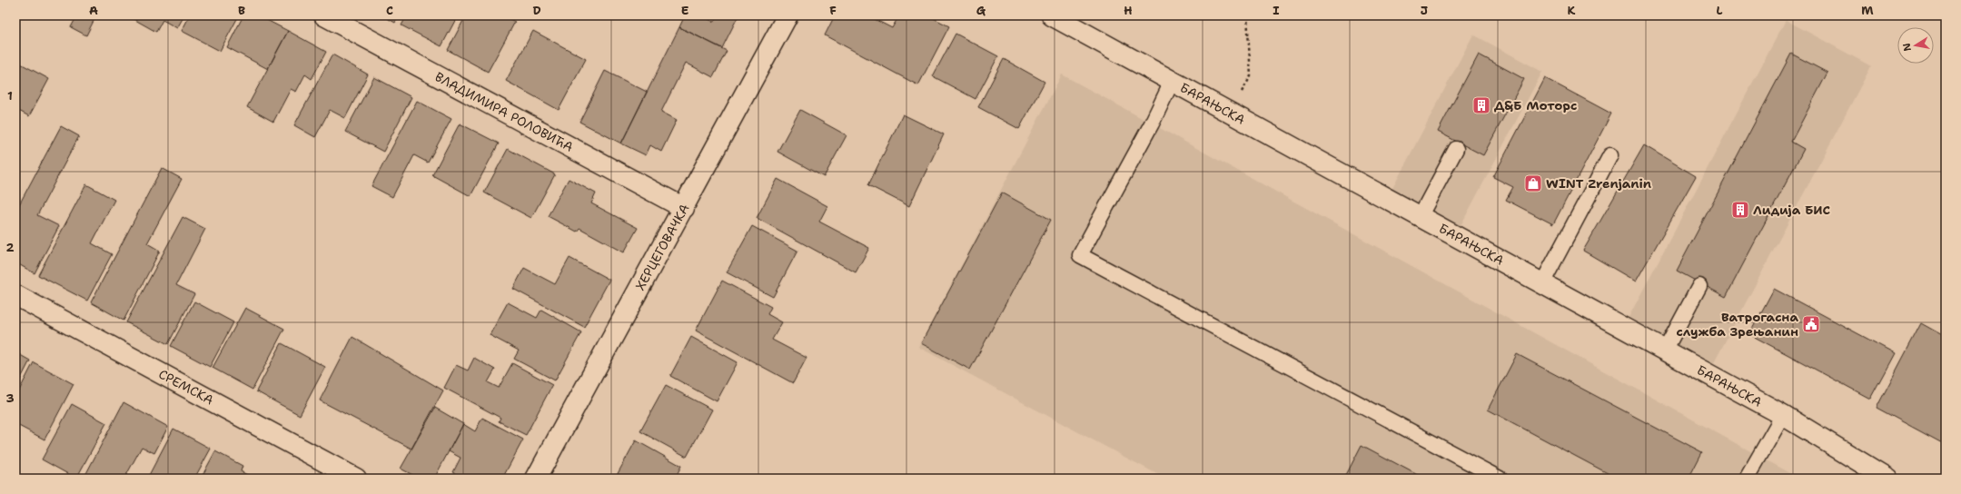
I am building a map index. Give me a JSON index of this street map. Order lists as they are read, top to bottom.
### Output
{
  "streets": {
    "street": [
      "БАРАЊСКА",
      "ВЛАДИМИРА РОЛОВИЋА",
      "ХЕРЦЕГОВАЧКА",
      "СРЕМСКА"
    ]
  },
  "crossings": [
    ["ВЛАДИМИРА РОЛОВИЋА", "ХЕРЦЕГОВАЧКА"]
  ],
  "places": {
    "building": ["Д&Б Моторс", "Лидија БИС"],
    "shop": ["WINT Zrenjanin"],
    "public building": ["Ватрогасна служба Зрењанин"]
  },
  "north": "left",
  "grid": {
    "columns": [
      "A",
      "B",
      "C",
      "D",
      "E",
      "F",
      "G",
      "H",
      "I",
      "J",
      "K",
      "L",
      "M"
    ],
    "rows": ["1", "2", "3"]
  }
}
